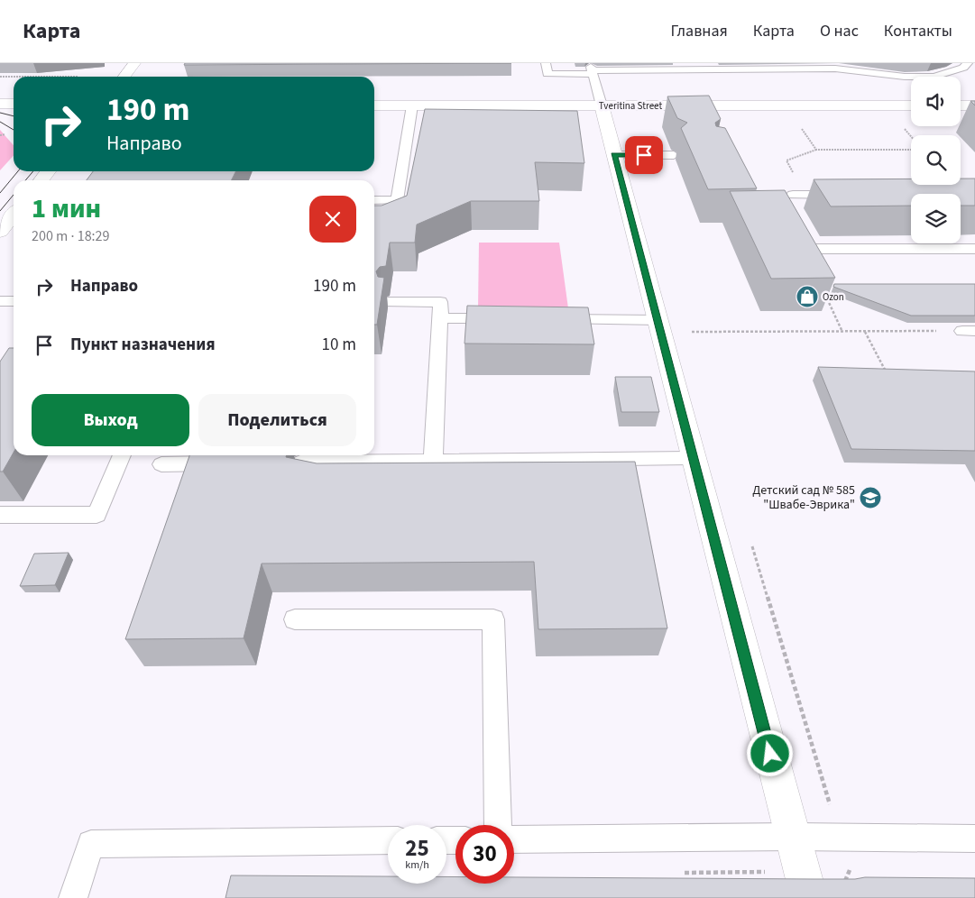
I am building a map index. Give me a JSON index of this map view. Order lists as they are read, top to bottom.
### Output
{
  "streets": {
    "street": ["Tveritina Street"]
  },
  "places": {
    "shop": ["Ozon"],
    "school or university": ["Детский сад № 585 \"Швабе-Эврика\""]
  },
  "page": {
    "header": "Карта",
    "nav": [
      "Главная",
      "Карта",
      "О нас",
      "Контакты"
    ],
    "turn": ["190 m", "Направо"],
    "heading": ["1 мин", "200 m · 18:29"],
    "list": [
      {
        "name": "Направо",
        "value": "190 m"
      },
      {
        "name": "Пункт назначения",
        "value": "10 m"
      }
    ],
    "buttons": ["Выход", "Поделиться"],
    "speed": "25 km/h",
    "limit": "30"
  }
}
